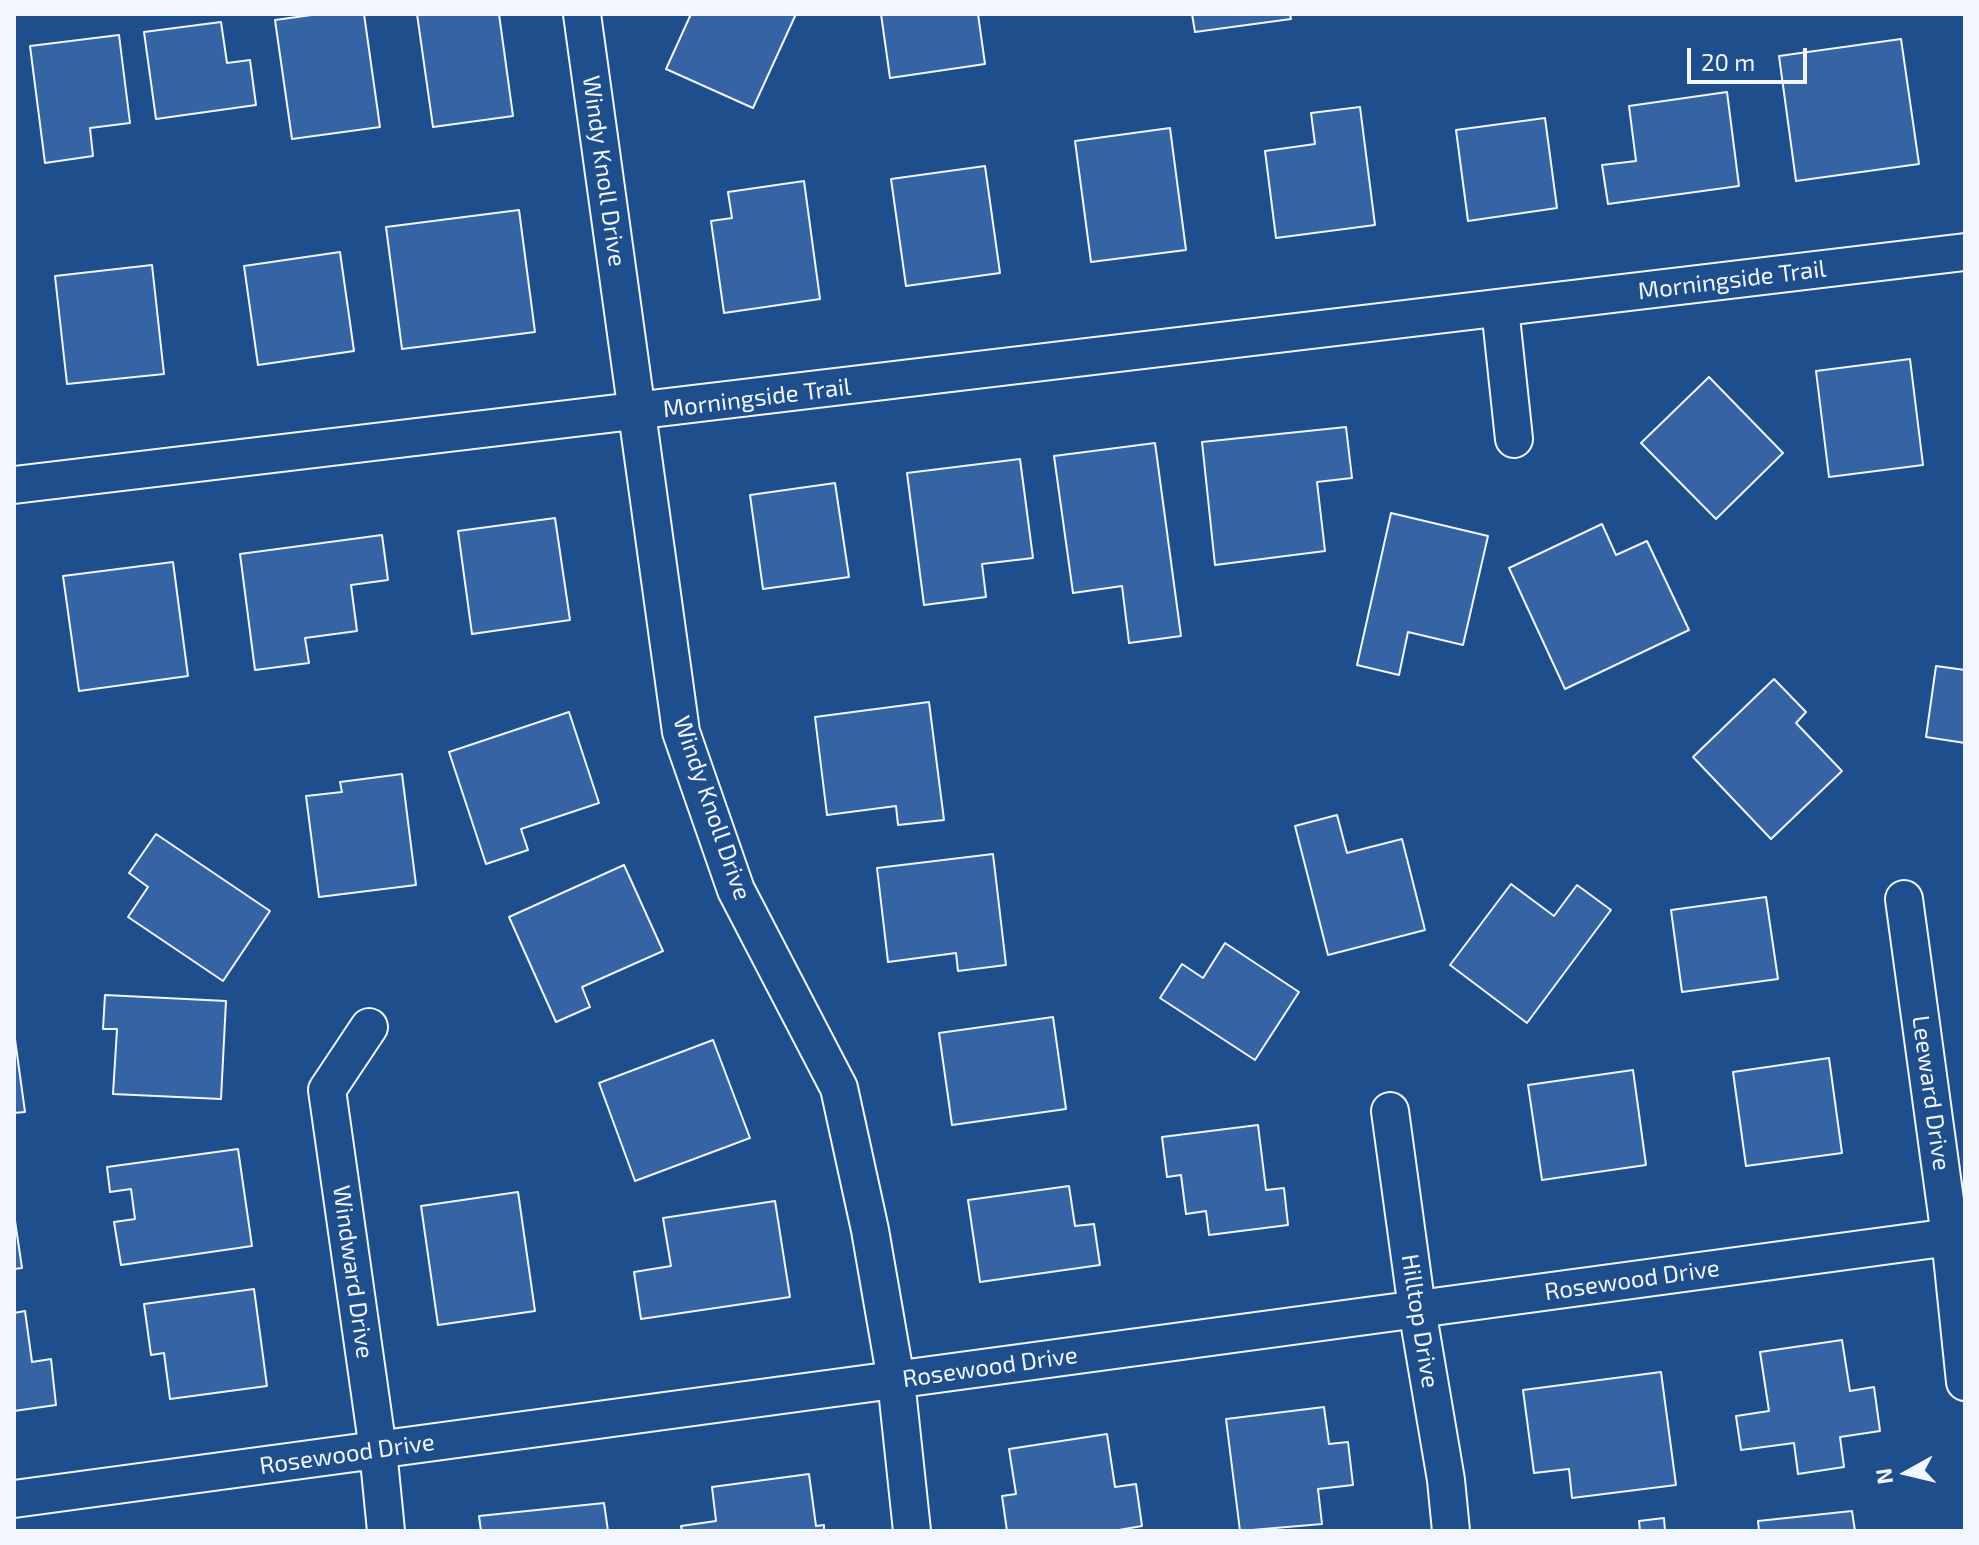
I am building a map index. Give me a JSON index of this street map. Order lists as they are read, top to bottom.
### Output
{
  "streets": {
    "street": [
      "Windy Knoll Drive",
      "Morningside Trail",
      "Leeward Drive",
      "Windward Drive",
      "Rosewood Drive",
      "Hilltop Drive"
    ]
  },
  "crossings": [
    ["Windy Knoll Drive", "Morningside Trail"],
    ["Windy Knoll Drive", "Rosewood Drive"],
    ["Leeward Drive", "Rosewood Drive"],
    ["Windward Drive", "Rosewood Drive"],
    ["Rosewood Drive", "Hilltop Drive"]
  ],
  "scale_bar": "20 m",
  "north": "left"
}
